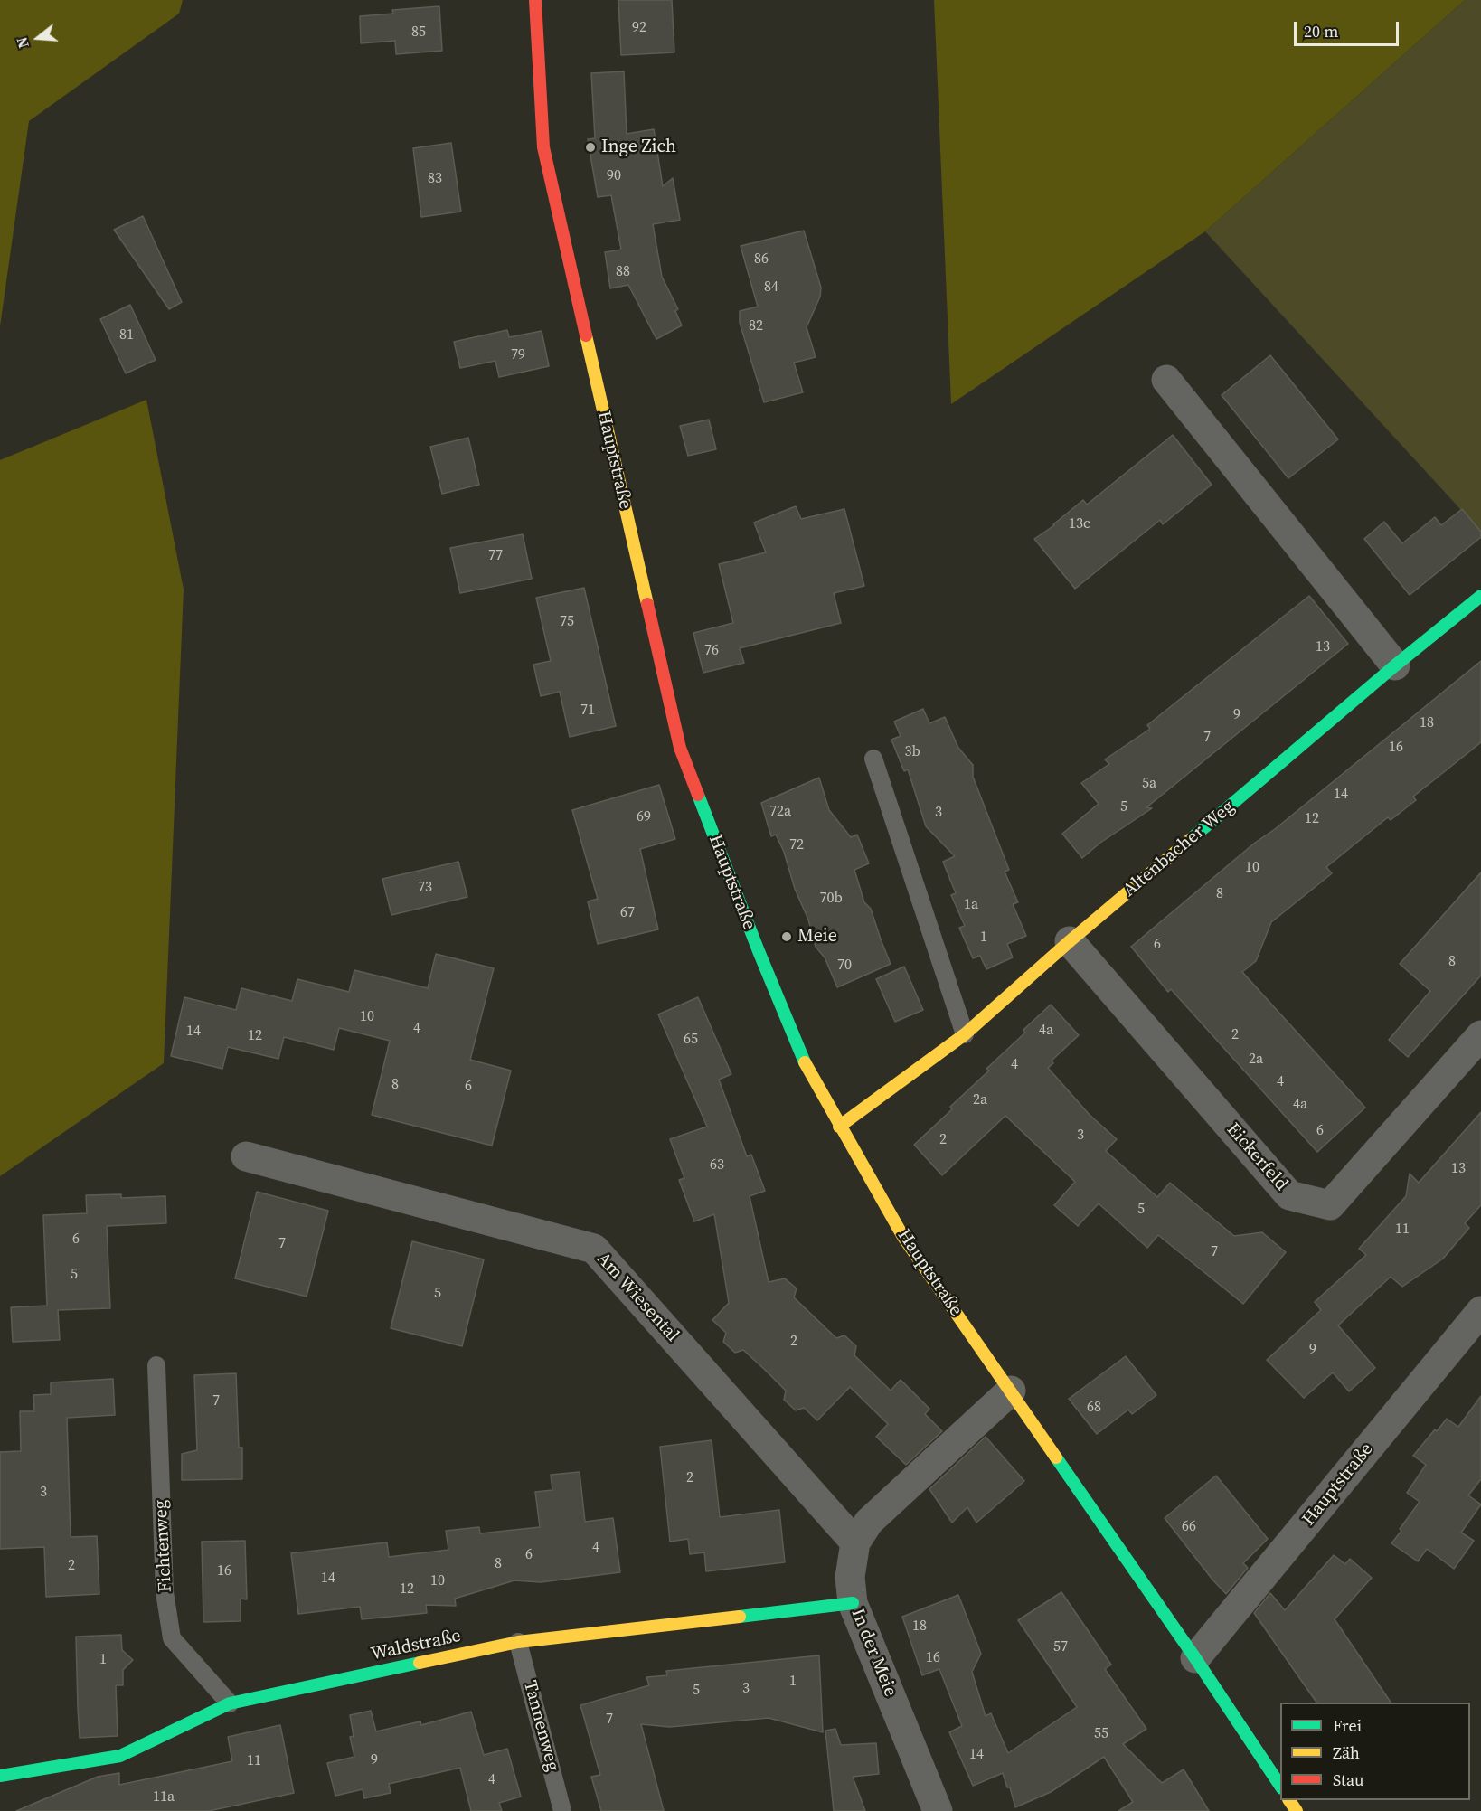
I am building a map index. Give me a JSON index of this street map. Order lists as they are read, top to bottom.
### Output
{
  "streets": {
    "main road": ["Hauptstraße", "Altenbacher Weg", "Waldstraße"],
    "street": ["Eickerfeld", "Am Wiesental", "In der Meie"],
    "lane": ["Fichtenweg", "Tannenweg"]
  },
  "crossings": [
    ["Hauptstraße", "Altenbacher Weg"],
    ["Hauptstraße", "In der Meie"],
    ["Altenbacher Weg", "Eickerfeld"],
    ["Am Wiesental", "In der Meie"],
    ["Fichtenweg", "Waldstraße"],
    ["Waldstraße", "In der Meie"],
    ["Waldstraße", "Tannenweg"]
  ],
  "places": ["Inge Zich", "Meie"],
  "house_numbers": [
    "92",
    "85",
    "90",
    "83",
    "86",
    "88",
    "84",
    "82",
    "81",
    "79",
    "13c",
    "77",
    "75",
    "13",
    "76",
    "71",
    "9",
    "18",
    "7",
    "16",
    "3b",
    "5a",
    "14",
    "5",
    "72a",
    "3",
    "69",
    "12",
    "72",
    "10",
    "73",
    "8",
    "70b",
    "1a",
    "67",
    "1",
    "6",
    "8",
    "70",
    "10",
    "4",
    "4a",
    "14",
    "2",
    "12",
    "65",
    "2a",
    "4",
    "4",
    "8",
    "6",
    "2a",
    "4a",
    "6",
    "3",
    "2",
    "63",
    "13",
    "5",
    "11",
    "6",
    "7",
    "7",
    "5",
    "5",
    "2",
    "9",
    "7",
    "68",
    "2",
    "3",
    "66",
    "4",
    "6",
    "8",
    "2",
    "16",
    "14",
    "10",
    "12",
    "18",
    "57",
    "16",
    "1",
    "1",
    "3",
    "5",
    "7",
    "55",
    "14",
    "9",
    "11",
    "4",
    "11a"
  ],
  "legend": ["Frei", "Zäh", "Stau"],
  "scale_bar": "20 m",
  "north": "left"
}
